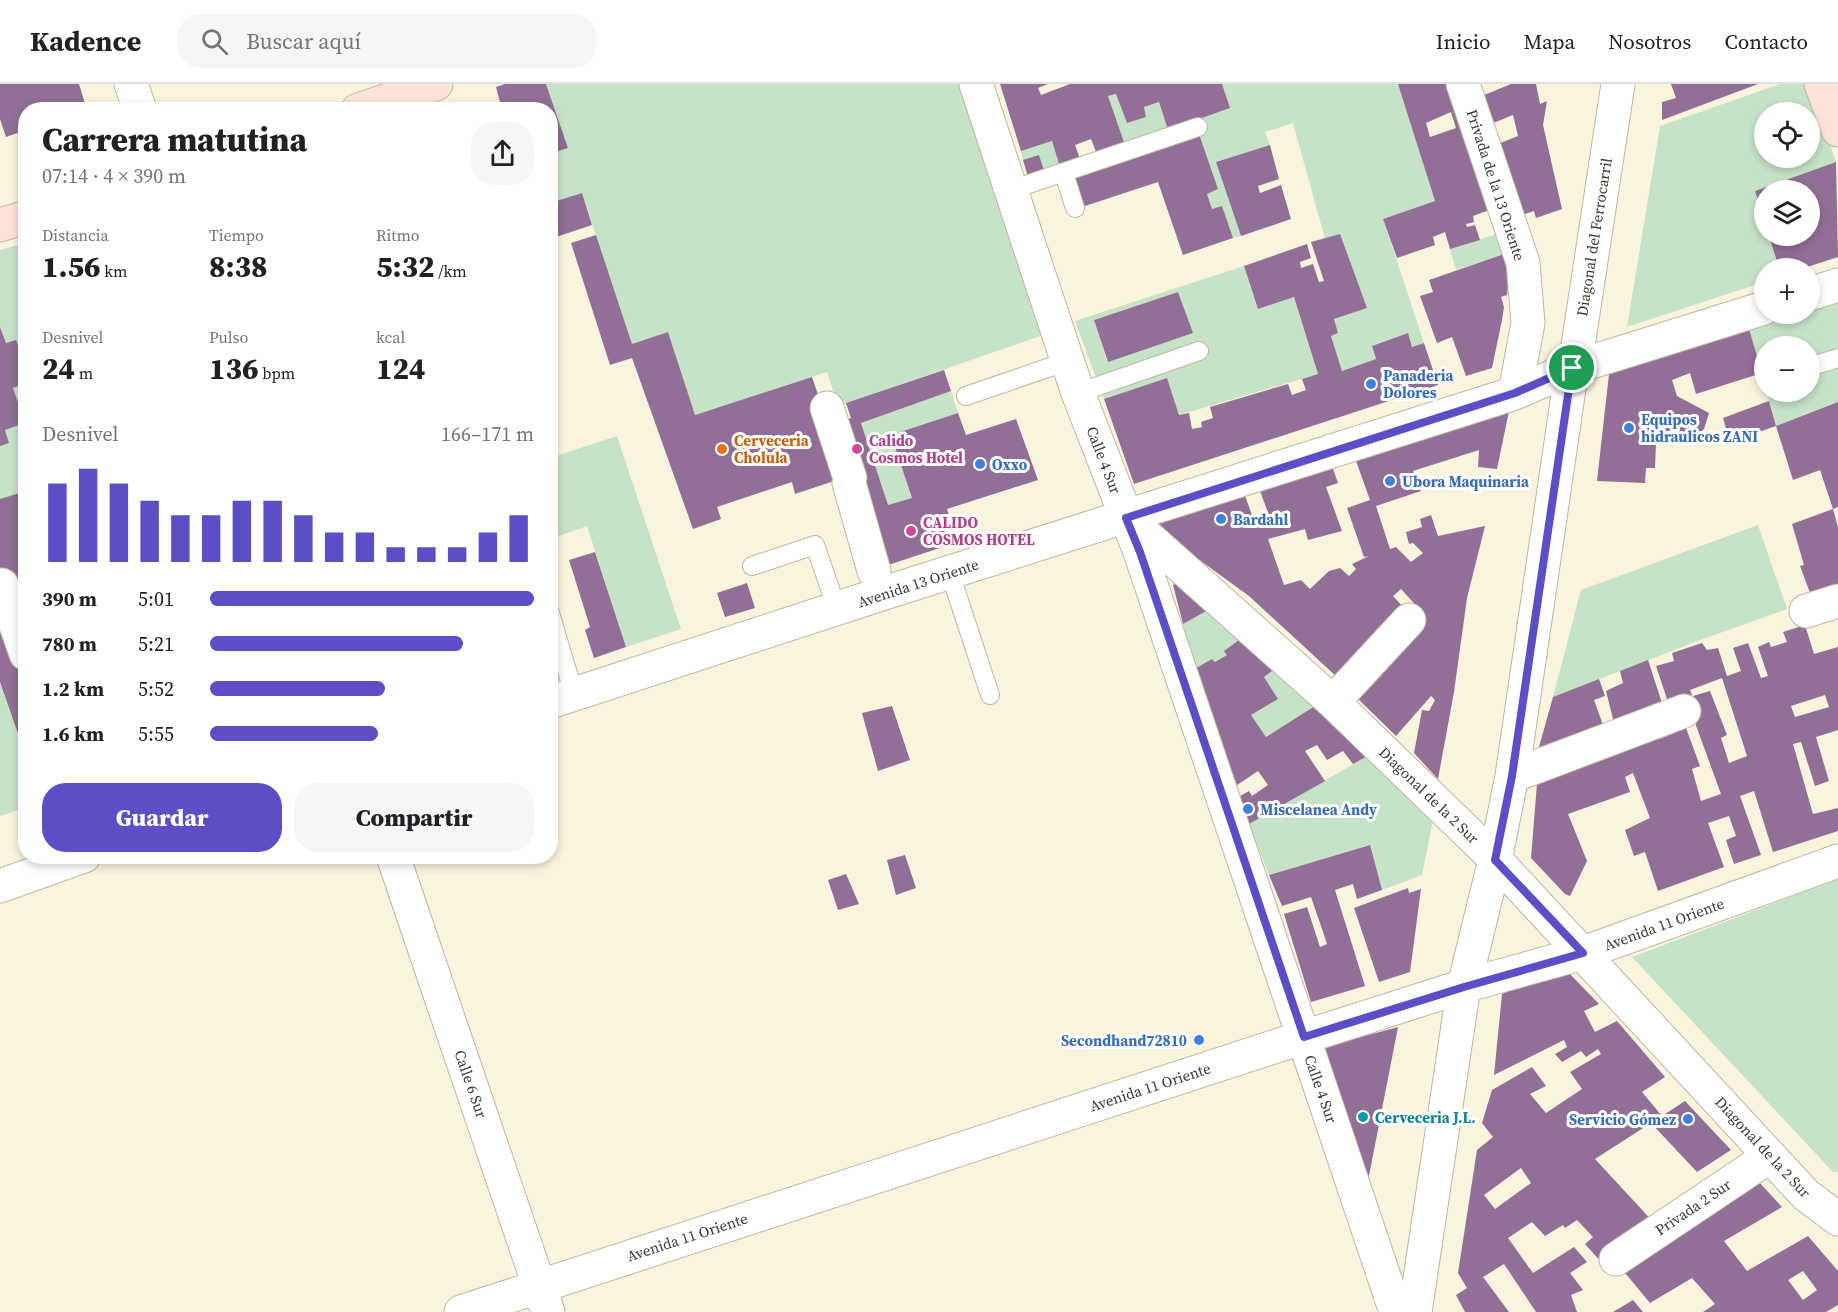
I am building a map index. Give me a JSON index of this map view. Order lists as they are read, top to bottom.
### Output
{
  "streets": {
    "street": [
      "Privada de la 13 Oriente",
      "Diagonal del Ferrocarril",
      "Calle 4 Sur",
      "Avenida 13 Oriente",
      "Diagonal de la 2 Sur",
      "Avenida 11 Oriente",
      "Calle 6 Sur",
      "Privada 2 Sur"
    ]
  },
  "crossings": [
    ["Privada de la 13 Oriente", "Avenida 13 Oriente"],
    ["Diagonal del Ferrocarril", "Avenida 13 Oriente"],
    ["Diagonal del Ferrocarril", "Diagonal de la 2 Sur"],
    ["Diagonal del Ferrocarril", "Avenida 11 Oriente"],
    ["Calle 4 Sur", "Avenida 13 Oriente"],
    ["Calle 4 Sur", "Diagonal de la 2 Sur"],
    ["Calle 4 Sur", "Avenida 11 Oriente"],
    ["Avenida 13 Oriente", "Diagonal de la 2 Sur"],
    ["Diagonal de la 2 Sur", "Avenida 11 Oriente"],
    ["Diagonal de la 2 Sur", "Privada 2 Sur"],
    ["Avenida 11 Oriente", "Calle 6 Sur"]
  ],
  "places": [
    "Panaderia Dolores",
    "Equipos hidraulicos ZANI",
    "Cerveceria Cholula",
    "Calido Cosmos Hotel",
    "Oxxo",
    "Ubora Maquinaria",
    "Bardahl",
    "CALIDO COSMOS HOTEL",
    "Miscelanea Andy",
    "Secondhand72810",
    "Cerveceria J.L.",
    "Servicio Gómez"
  ],
  "page": {
    "header": "Kadence",
    "search": "Buscar aquí",
    "nav": [
      "Inicio",
      "Mapa",
      "Nosotros",
      "Contacto"
    ],
    "map_buttons": ["+", "−"],
    "heading": ["Carrera matutina", "07:14 · 4 × 390 m"],
    "stats": [
      ["Distancia", "1.56 km"],
      ["Tiempo", "8:38"],
      ["Ritmo", "5:32 /km"],
      ["Desnivel", "24 m"],
      ["Pulso", "136 bpm"],
      ["kcal", "124"]
    ],
    "chart": ["Desnivel", "166–171 m"],
    "list": [
      {
        "name": "390 m",
        "note": "5:01"
      },
      {
        "name": "780 m",
        "note": "5:21"
      },
      {
        "name": "1.2 km",
        "note": "5:52"
      },
      {
        "name": "1.6 km",
        "note": "5:55"
      }
    ],
    "buttons": ["Guardar", "Compartir"]
  }
}
